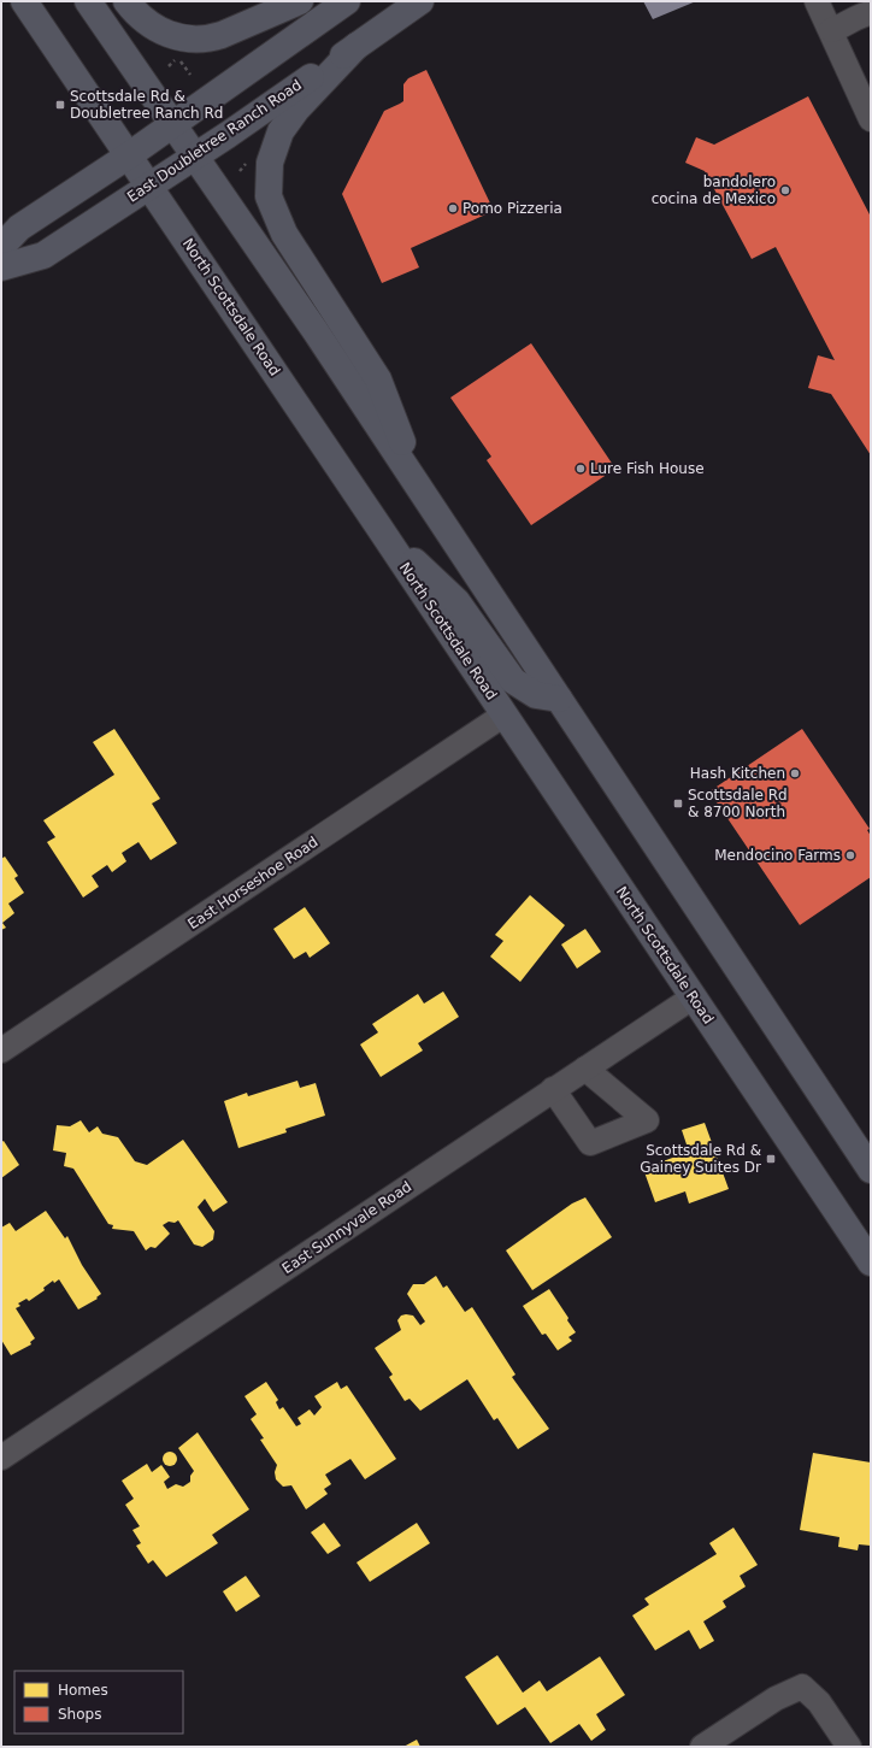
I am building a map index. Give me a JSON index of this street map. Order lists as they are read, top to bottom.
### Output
{
  "streets": {
    "main road": ["East Doubletree Ranch Road", "North Scottsdale Road"],
    "street": ["East Horseshoe Road", "East Sunnyvale Road"]
  },
  "crossings": [
    ["East Doubletree Ranch Road", "North Scottsdale Road"],
    ["North Scottsdale Road", "East Horseshoe Road"],
    ["North Scottsdale Road", "East Sunnyvale Road"]
  ],
  "places": {
    "transit": ["Scottsdale Rd & Doubletree Ranch Rd", "Scottsdale Rd & 8700 North", "Scottsdale Rd & Gainey Suites Dr"],
    "other": [
      "bandolero cocina de Mexico",
      "Pomo Pizzeria",
      "Lure Fish House",
      "Hash Kitchen",
      "Mendocino Farms"
    ]
  },
  "legend": ["Homes", "Shops"]
}
